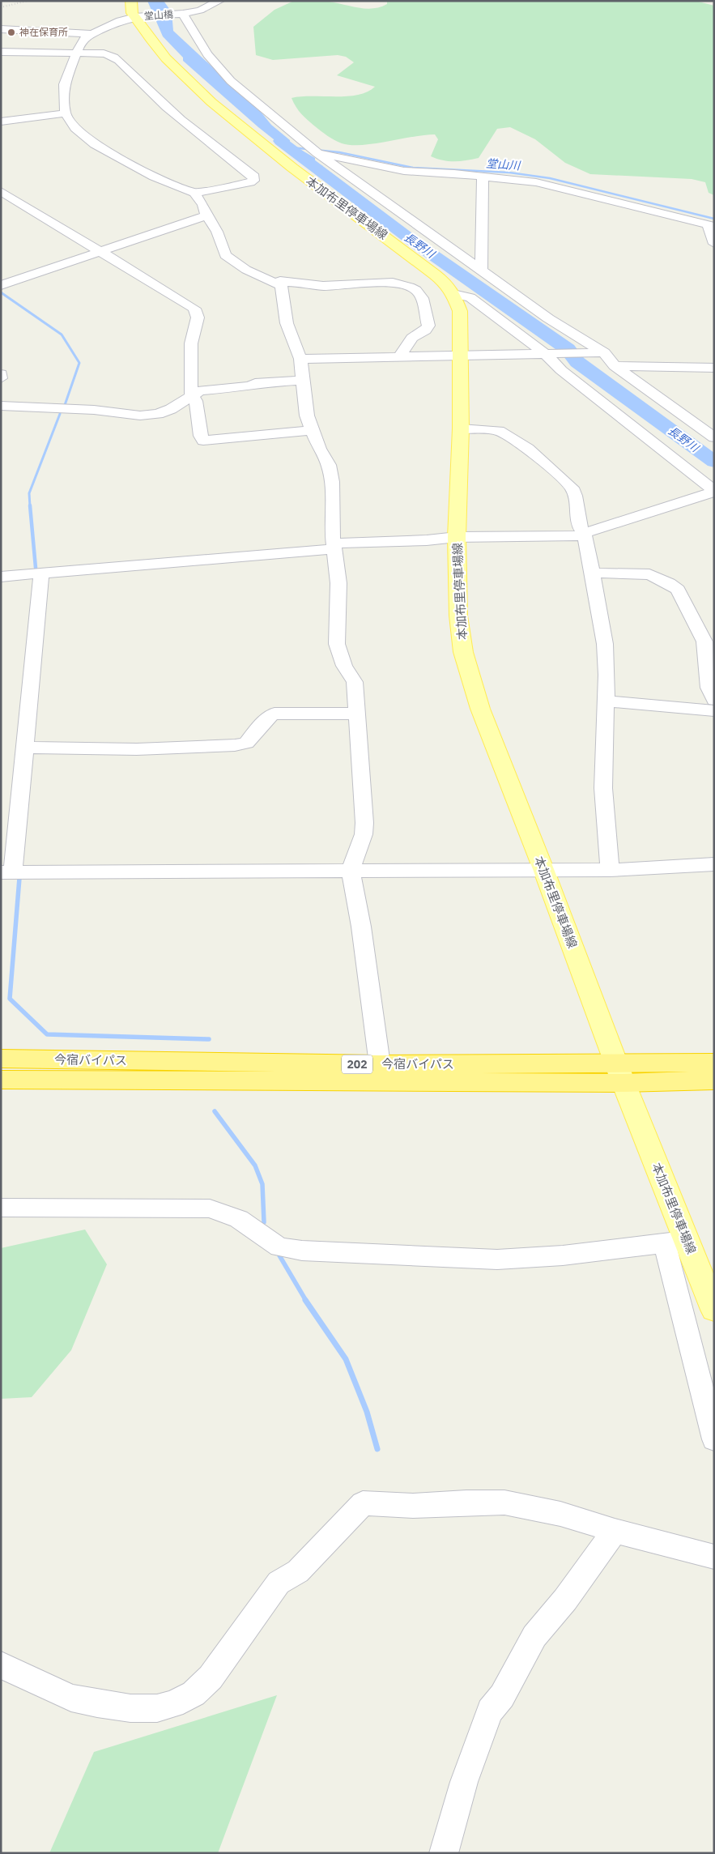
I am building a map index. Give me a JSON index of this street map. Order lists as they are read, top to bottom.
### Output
{
  "streets": {
    "highway": ["今宿バイパス", "202"],
    "main road": ["本加布里停車場線"],
    "street": ["堂山橋"]
  },
  "crossings": [
    ["堂山橋", "本加布里停車場線"],
    ["本加布里停車場線", "今宿バイパス"]
  ],
  "water": ["堂山川", "長野川"],
  "places": ["神在保育所"]
}
